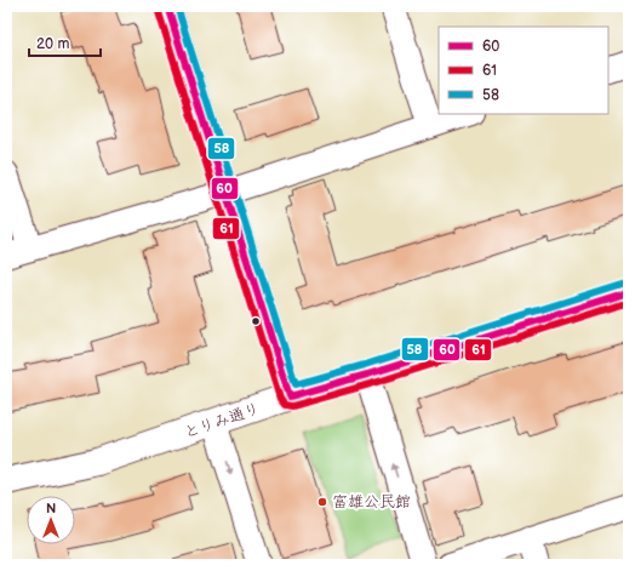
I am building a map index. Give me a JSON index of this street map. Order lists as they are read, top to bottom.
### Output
{
  "streets": {
    "street": ["とりみ通り"]
  },
  "places": ["富雄公民館"],
  "lines": ["transit line 60", "transit line 58", "transit line 61"],
  "legend": ["60", "61", "58"],
  "scale_bar": "20 m",
  "north": "top"
}
